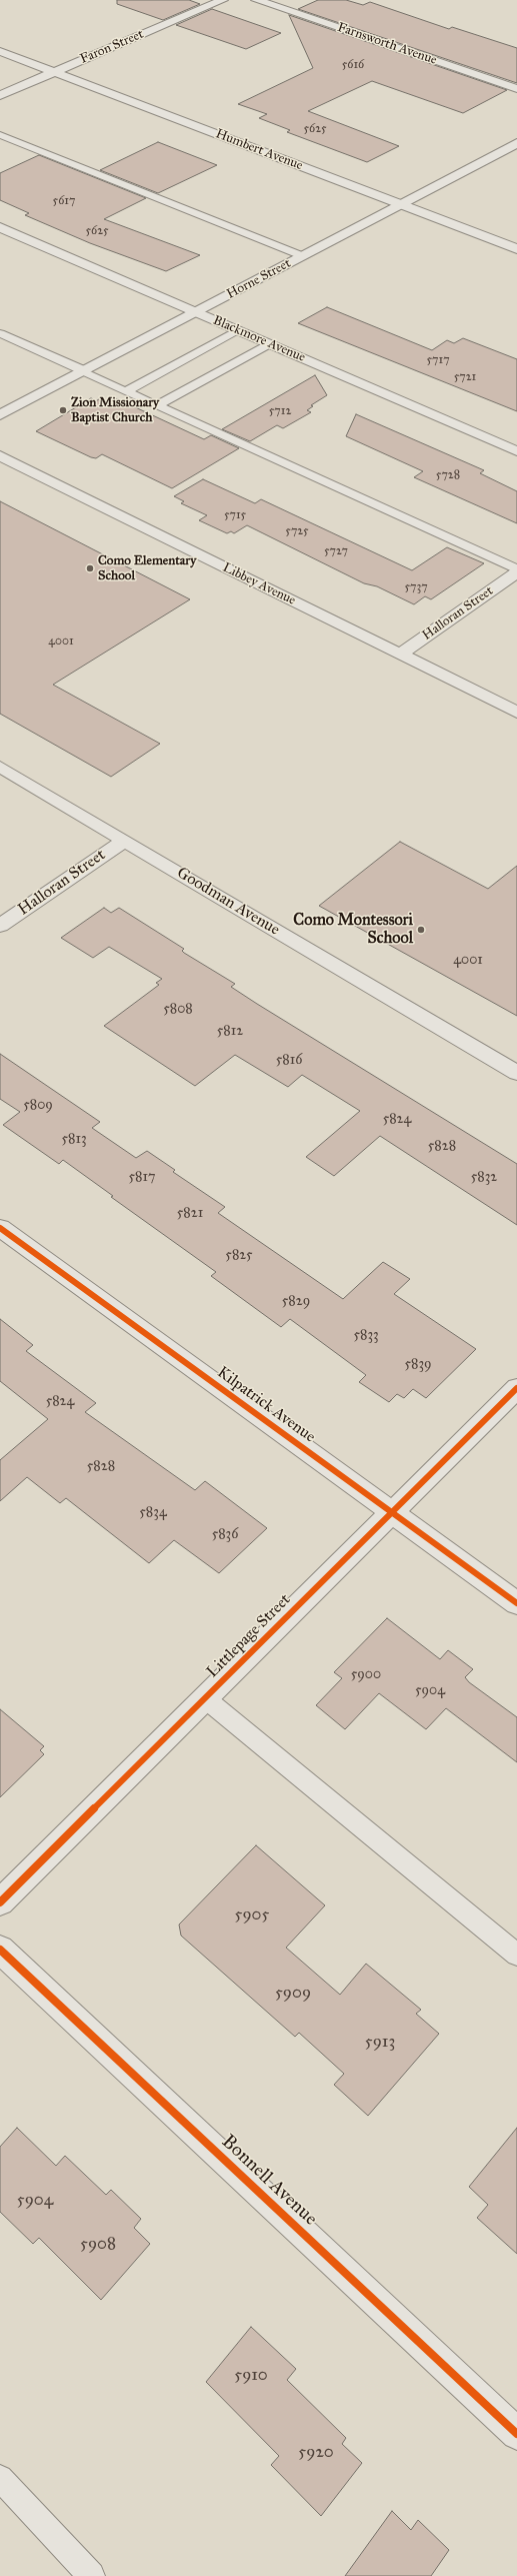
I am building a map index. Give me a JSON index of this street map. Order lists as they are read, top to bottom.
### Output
{
  "streets": {
    "street": [
      "Farnsworth Avenue",
      "Faron Street",
      "Humbert Avenue",
      "Horne Street",
      "Blackmore Avenue",
      "Libbey Avenue",
      "Halloran Street",
      "Goodman Avenue",
      "Kilpatrick Avenue",
      "Littlepage Street",
      "Bonnell Avenue"
    ]
  },
  "crossings": [
    ["Faron Street", "Humbert Avenue"],
    ["Humbert Avenue", "Horne Street"],
    ["Horne Street", "Blackmore Avenue"],
    ["Libbey Avenue", "Halloran Street"],
    ["Halloran Street", "Goodman Avenue"],
    ["Kilpatrick Avenue", "Littlepage Street"]
  ],
  "places": ["Zion Missionary Baptist Church", "Como Elementary School", "Como Montessori School"],
  "house_numbers": [
    "5616",
    "5625",
    "5617",
    "5625",
    "5717",
    "5721",
    "5712",
    "5728",
    "5715",
    "5725",
    "5727",
    "5737",
    "4001",
    "4001",
    "5808",
    "5812",
    "5816",
    "5809",
    "5824",
    "5813",
    "5828",
    "5817",
    "5832",
    "5821",
    "5825",
    "5829",
    "5833",
    "5839",
    "5824",
    "5828",
    "5834",
    "5836",
    "5900",
    "5904",
    "5905",
    "5909",
    "5913",
    "5904",
    "5908",
    "5910",
    "5920"
  ]
}
